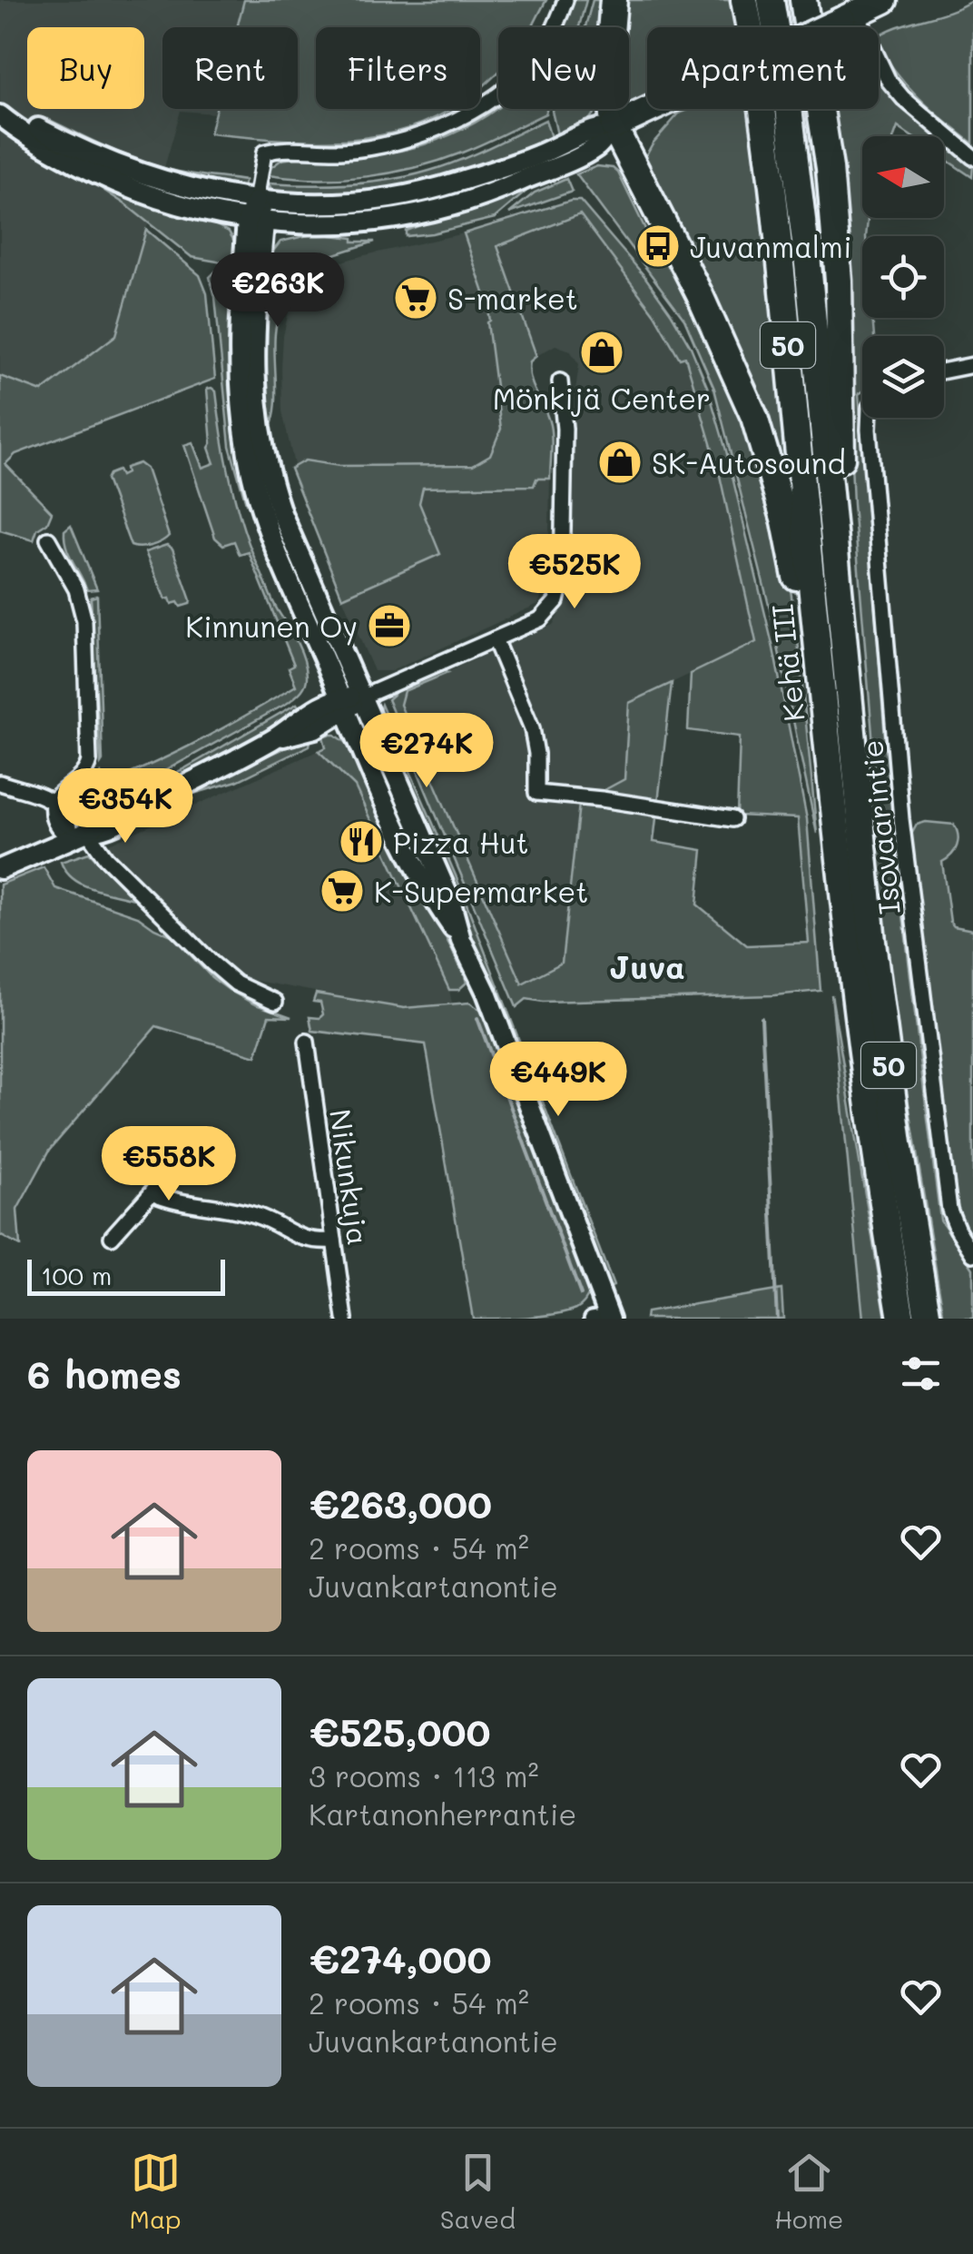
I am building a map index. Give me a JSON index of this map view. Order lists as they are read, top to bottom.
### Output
{
  "streets": {
    "highway": ["50", "Kehä III"],
    "street": ["Isovaarintie", "Nikunkuja"]
  },
  "districts": ["Juva"],
  "places": {
    "bus stop": ["Juvanmalmi"],
    "supermarket": ["S-market", "K-Supermarket"],
    "shop": ["Mönkijä Center", "SK-Autosound"],
    "office": ["Kinnunen Oy"],
    "restaurant": ["Pizza Hut"]
  },
  "scale_bar": "100 m",
  "north": "left",
  "page": {
    "chip": [
      "Buy",
      "Rent",
      "Filters",
      "New",
      "Apartment"
    ],
    "price": [
      "€263K",
      "€525K",
      "€274K",
      "€354K",
      "€449K",
      "€558K"
    ],
    "scale": "100 m",
    "heading": "6 homes",
    "list": [
      {
        "name": "€263,000",
        "note": "2 rooms · 54 m² · Juvankartanontie"
      },
      {
        "name": "€525,000",
        "note": "3 rooms · 113 m² · Kartanonherrantie"
      },
      {
        "name": "€274,000",
        "note": "2 rooms · 54 m² · Juvankartanontie"
      }
    ],
    "tabs": ["Map", "Saved", "Home"]
  }
}
